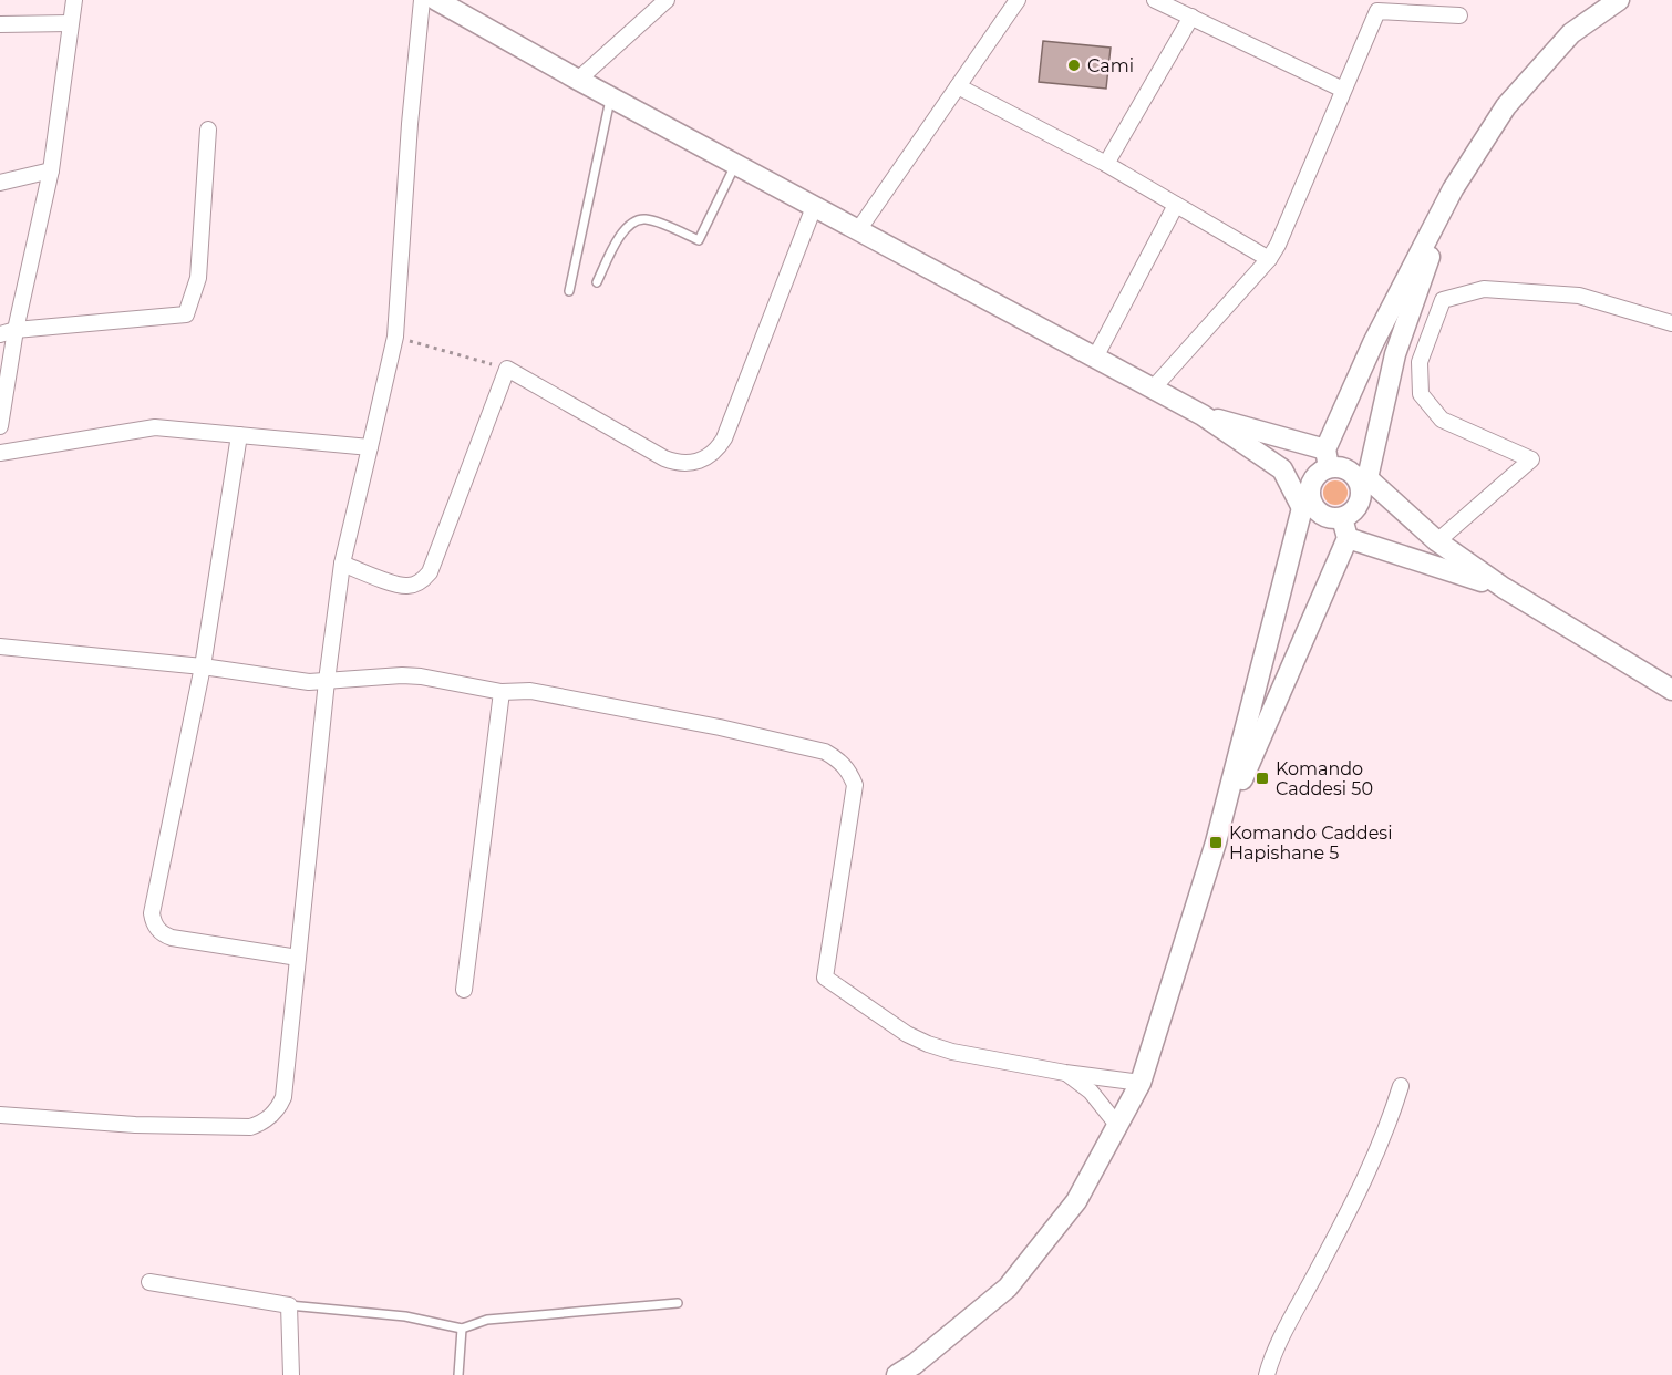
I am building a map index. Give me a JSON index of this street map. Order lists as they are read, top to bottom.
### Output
{
  "places": {
    "other": ["Cami"],
    "transit": ["Komando Caddesi 50", "Komando Caddesi Hapishane 5"]
  }
}
